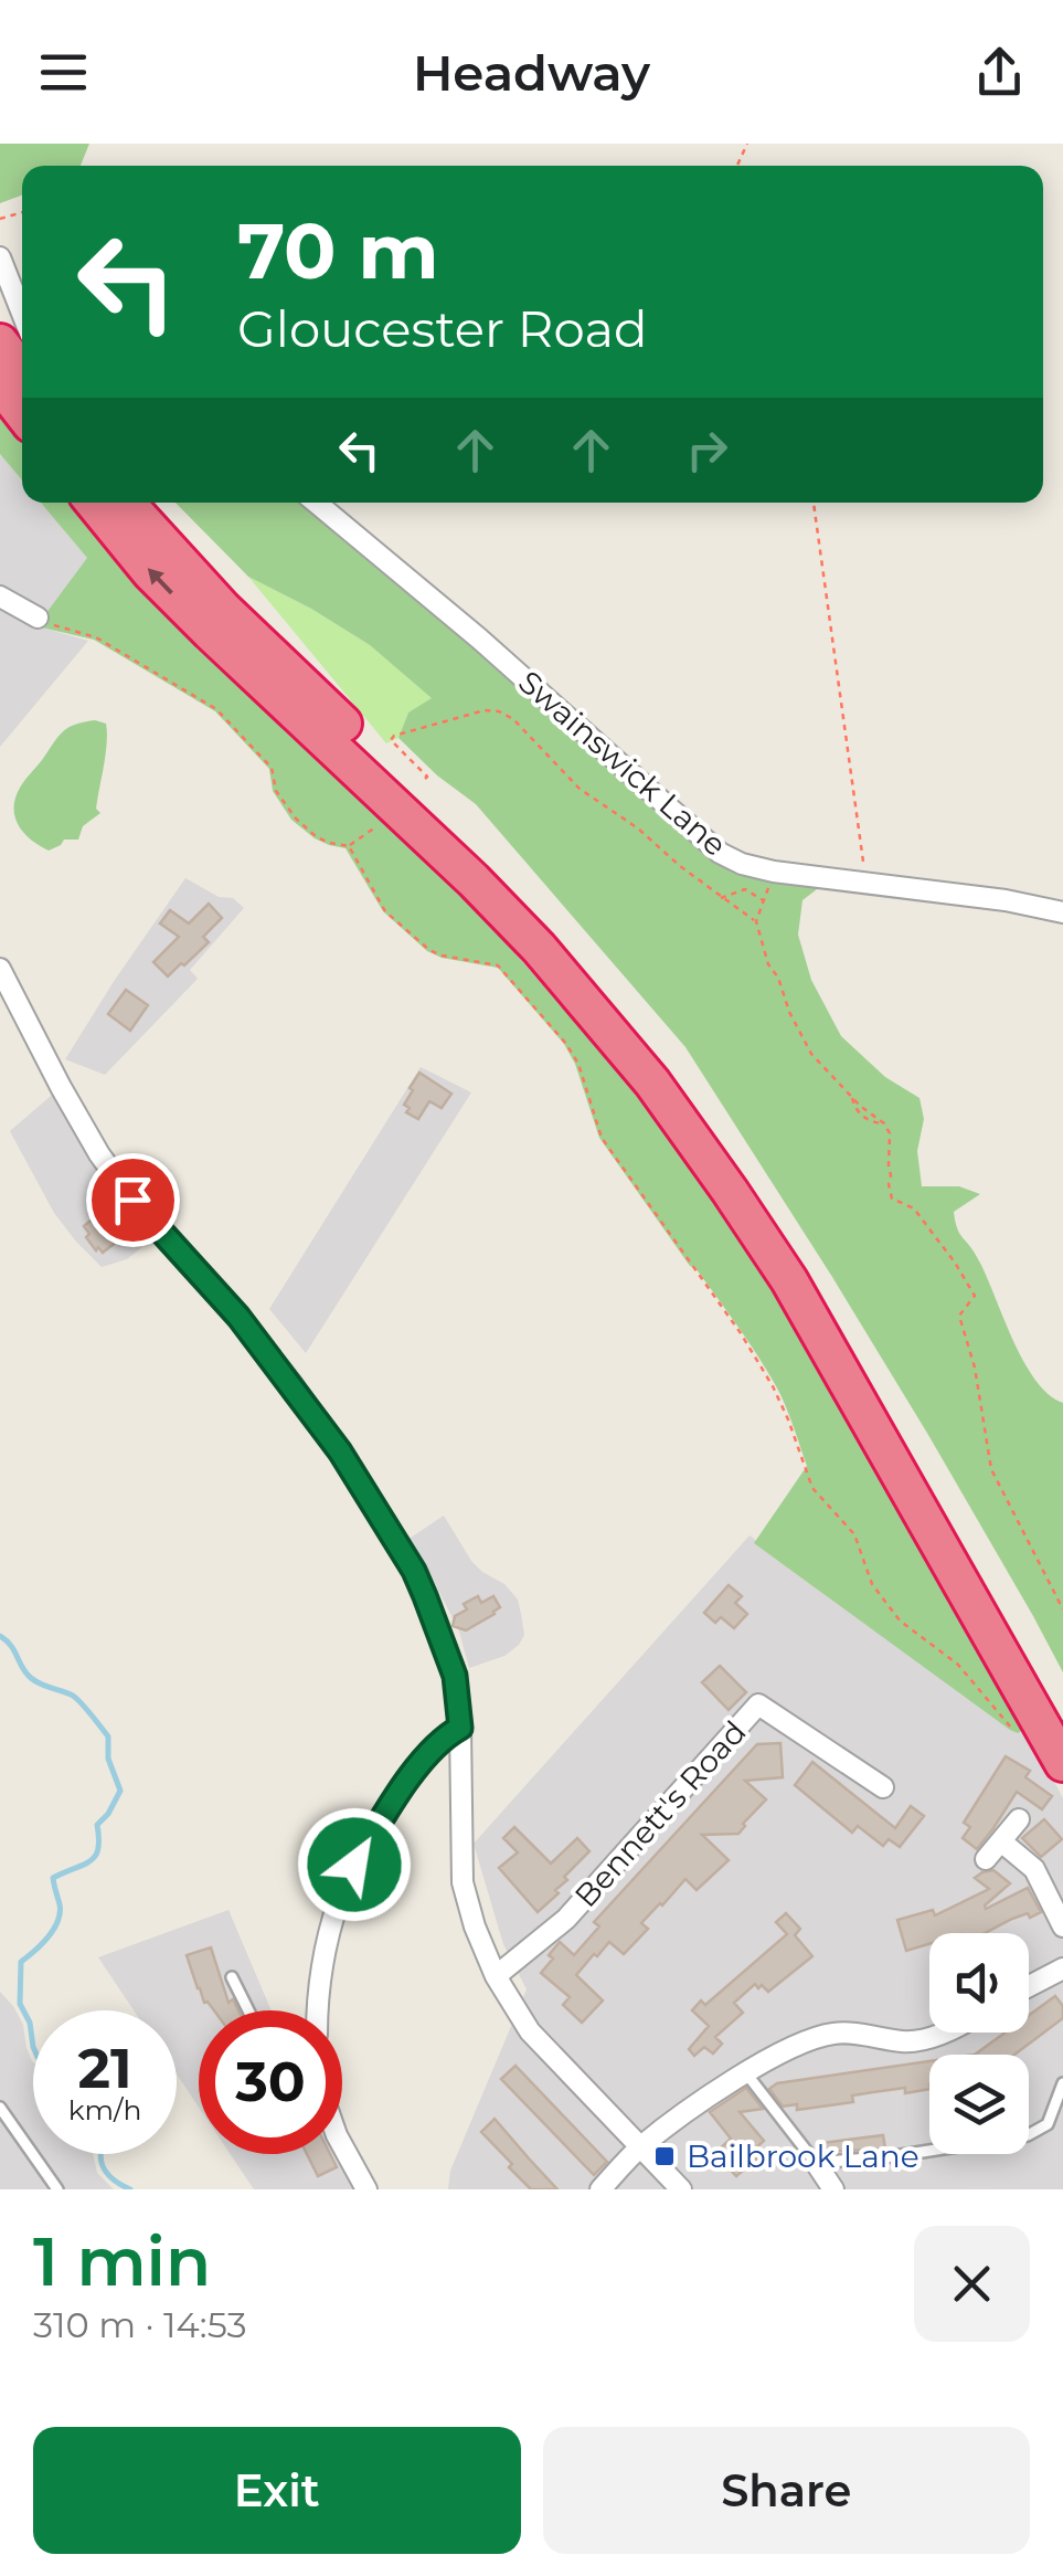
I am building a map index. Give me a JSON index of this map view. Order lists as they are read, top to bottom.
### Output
{
  "streets": {
    "street": ["Swainswick Lane", "Bennett's Road"]
  },
  "places": {
    "transit": ["Bailbrook Lane"]
  },
  "page": {
    "header": "Headway",
    "turn": ["70 m", "Gloucester Road"],
    "speed": "21 km/h",
    "limit": "30",
    "heading": ["1 min", "310 m · 14:53"],
    "buttons": ["Exit", "Share"]
  }
}
